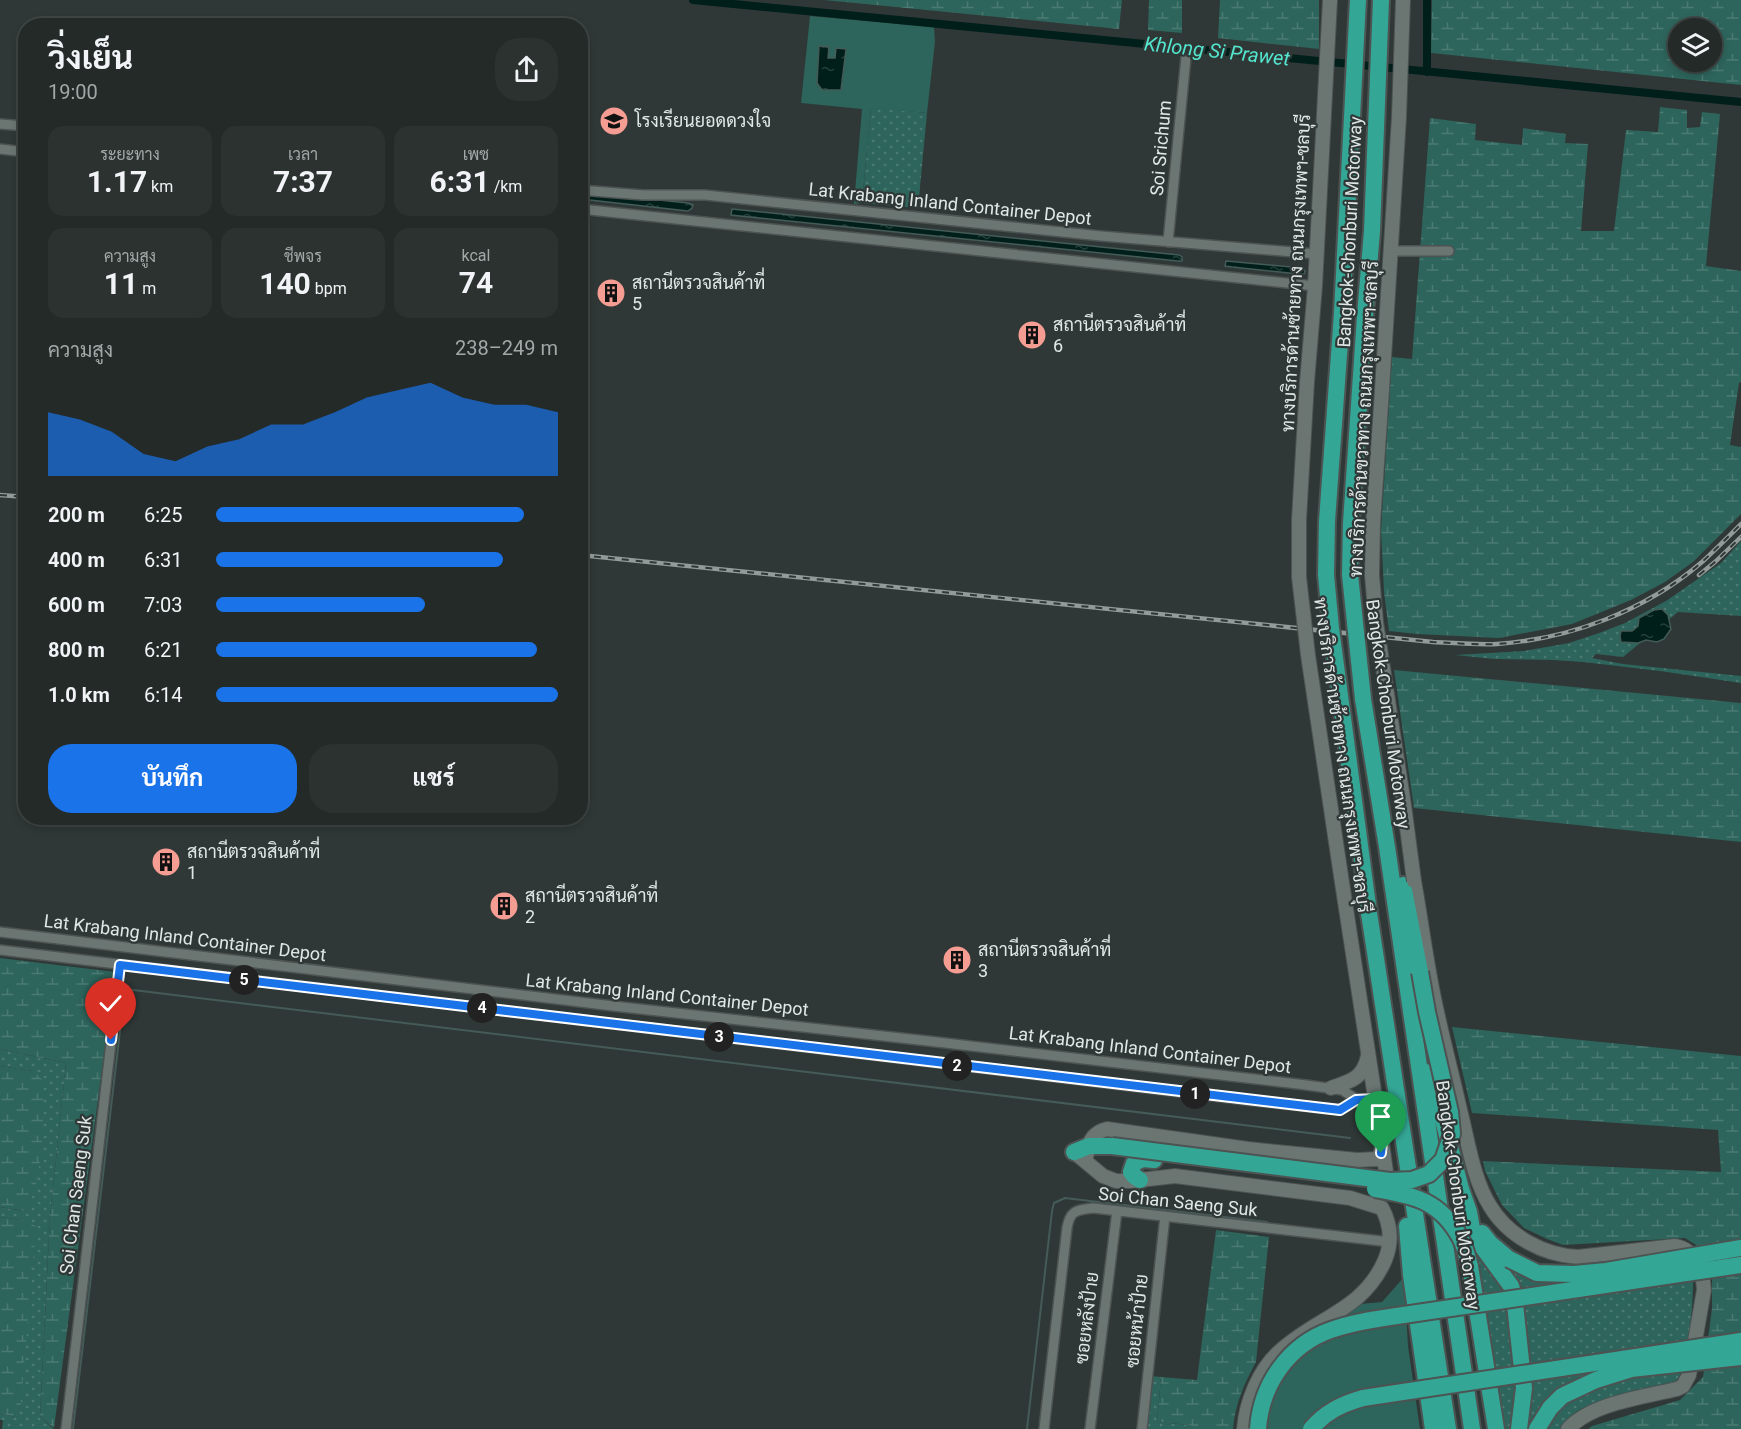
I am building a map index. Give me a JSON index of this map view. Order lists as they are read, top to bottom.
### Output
{
  "streets": {
    "highway": ["Bangkok-Chonburi Motorway"],
    "main road": ["ทางบริการด้านซ้ายทาง ถนนกรุงเทพฯ-ชลบุรี", "ทางบริการด้านขวาทาง ถนนกรุงเทพฯ-ชลบุรี"],
    "street": [
      "Soi Srichum",
      "Lat Krabang Inland Container Depot",
      "Soi Chan Saeng Suk",
      "ซอยหลังป้าย",
      "ซอยหน้าป้าย"
    ]
  },
  "crossings": [
    ["Soi Srichum", "Lat Krabang Inland Container Depot"],
    ["Lat Krabang Inland Container Depot", "ทางบริการด้านซ้ายทาง ถนนกรุงเทพฯ-ชลบุรี"],
    ["Lat Krabang Inland Container Depot", "Soi Chan Saeng Suk"],
    ["Soi Chan Saeng Suk", "ซอยหลังป้าย"],
    ["Soi Chan Saeng Suk", "ซอยหน้าป้าย"]
  ],
  "water": ["Khlong Si Prawet"],
  "places": {
    "school or university": ["โรงเรียนยอดดวงใจ"],
    "building": [
      "สถานีตรวจสินค้าที่ 5",
      "สถานีตรวจสินค้าที่ 6",
      "สถานีตรวจสินค้าที่ 1",
      "สถานีตรวจสินค้าที่ 2",
      "สถานีตรวจสินค้าที่ 3"
    ]
  },
  "page": {
    "heading": ["วิ่งเย็น", "19:00"],
    "stats": [
      ["ระยะทาง", "1.17 km"],
      ["เวลา", "7:37"],
      ["เพซ", "6:31 /km"],
      ["ความสูง", "11 m"],
      ["ชีพจร", "140 bpm"],
      ["kcal", "74"]
    ],
    "chart": ["ความสูง", "238–249 m"],
    "list": [
      {
        "name": "200 m",
        "note": "6:25"
      },
      {
        "name": "400 m",
        "note": "6:31"
      },
      {
        "name": "600 m",
        "note": "7:03"
      },
      {
        "name": "800 m",
        "note": "6:21"
      },
      {
        "name": "1.0 km",
        "note": "6:14"
      }
    ],
    "buttons": ["บันทึก", "แชร์"],
    "pins": [
      "5",
      "4",
      "3",
      "2",
      "1"
    ]
  }
}
